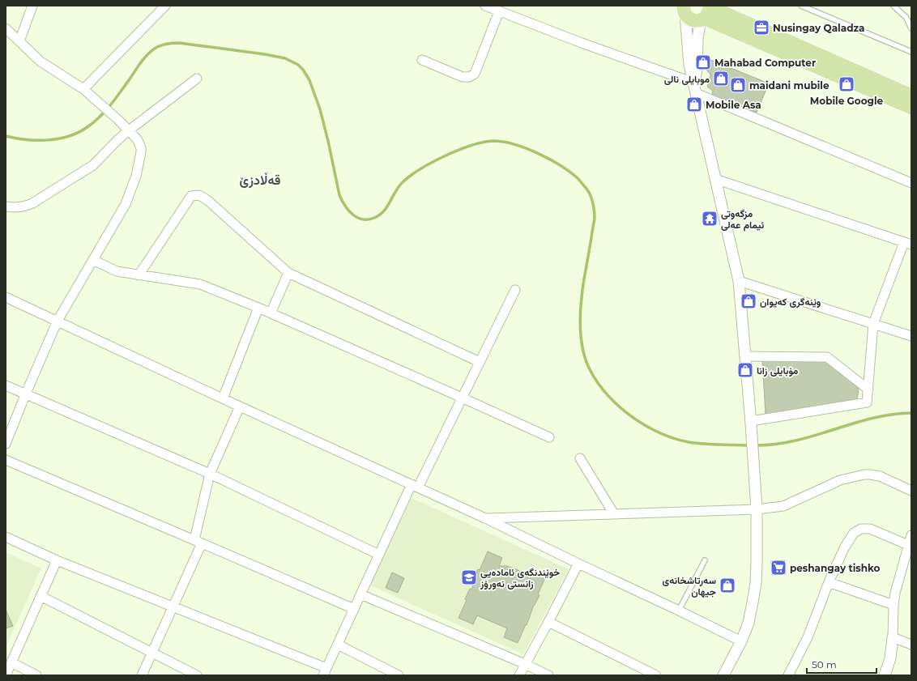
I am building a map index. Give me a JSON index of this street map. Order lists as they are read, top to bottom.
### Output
{
  "districts": ["قەڵادزێ"],
  "places": {
    "office": ["Nusingay Qaladza"],
    "shop": [
      "Mahabad Computer",
      "موبايلى نالى",
      "Mobile Google",
      "maidani mubile",
      "Mobile Asa",
      "وێنەگری کەیوان",
      "مۆبایلی زانا",
      "سەرتاشخانەی جیهان"
    ],
    "temple": ["مزگەوتی ئیمام عەلی"],
    "supermarket": ["peshangay tishko"],
    "school or university": ["خوێندنگەی ئامادەیی زانستی نەورۆز"]
  },
  "scale_bar": "50 m"
}
